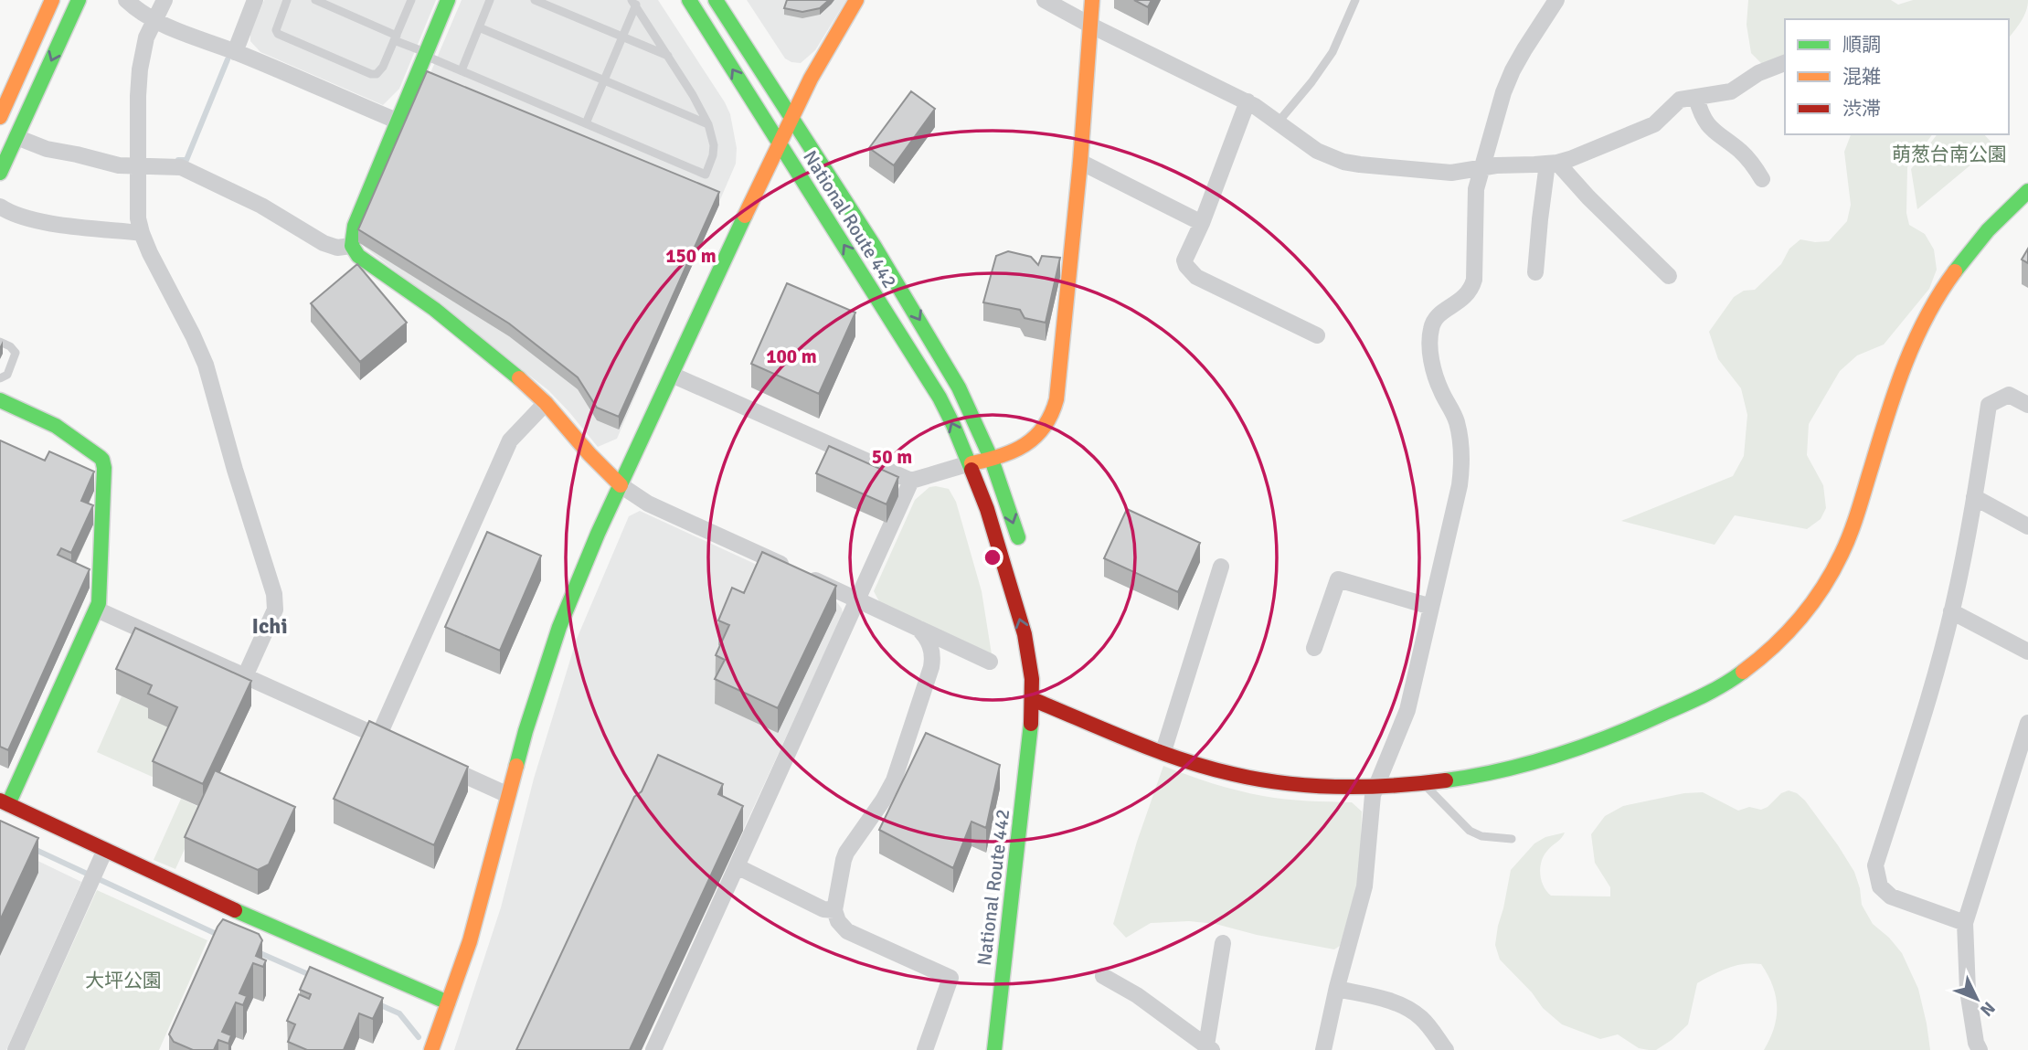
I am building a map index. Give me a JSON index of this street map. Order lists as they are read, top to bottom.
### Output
{
  "streets": {
    "main road": ["National Route 442"]
  },
  "districts": ["Ichi"],
  "parks": ["萌葱台南公園", "大坪公園"],
  "legend": ["順調", "混雑", "渋滞"],
  "north": "bottom right",
  "rings": ["150 m", "100 m", "50 m"]
}
